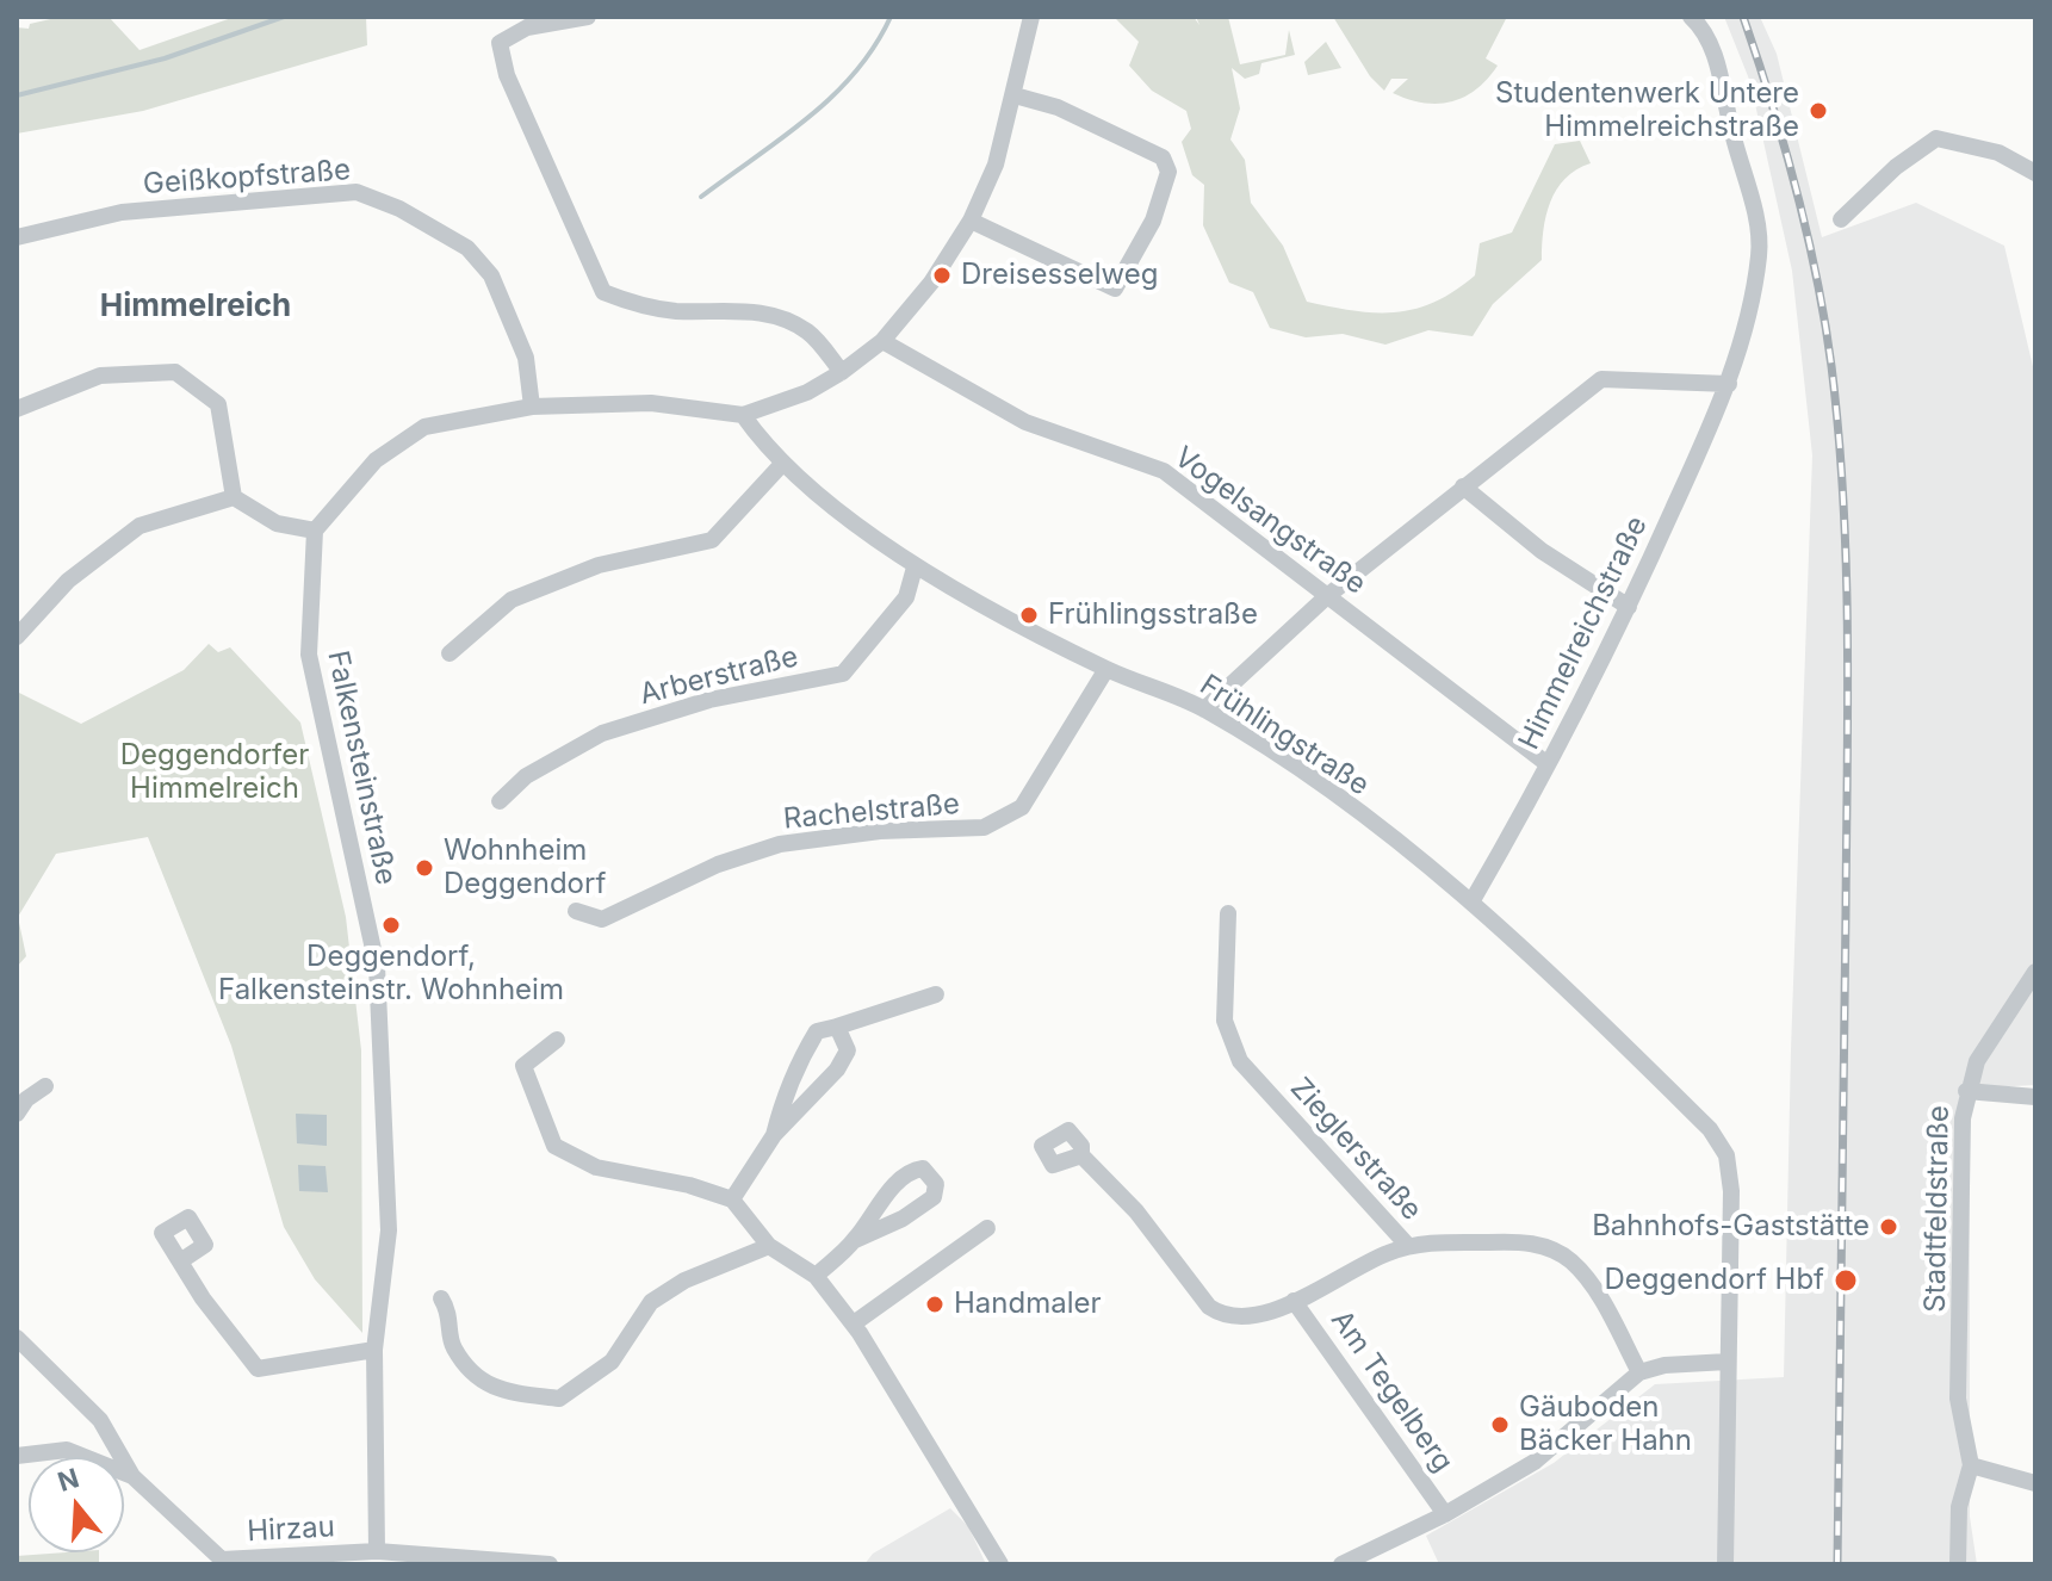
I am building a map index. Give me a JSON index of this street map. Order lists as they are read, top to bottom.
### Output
{
  "streets": {
    "street": [
      "Geißkopfstraße",
      "Vogelsangstraße",
      "Himmelreichstraße",
      "Arberstraße",
      "Frühlingstraße",
      "Falkensteinstraße",
      "Rachelstraße",
      "Zieglerstraße",
      "Stadtfeldstraße",
      "Am Tegelberg",
      "Hirzau"
    ]
  },
  "crossings": [
    ["Vogelsangstraße", "Himmelreichstraße"],
    ["Himmelreichstraße", "Frühlingstraße"],
    ["Arberstraße", "Frühlingstraße"],
    ["Frühlingstraße", "Rachelstraße"],
    ["Falkensteinstraße", "Hirzau"],
    ["Zieglerstraße", "Am Tegelberg"]
  ],
  "districts": ["Himmelreich"],
  "parks": ["Deggendorfer Himmelreich"],
  "places": [
    "Studentenwerk Untere Himmelreichstraße",
    "Dreisesselweg",
    "Frühlingsstraße",
    "Wohnheim Deggendorf",
    "Deggendorf, Falkensteinstr. Wohnheim",
    "Bahnhofs-Gaststätte",
    "Deggendorf Hbf",
    "Handmaler",
    "Gäuboden Bäcker Hahn"
  ],
  "north": "top"
}
